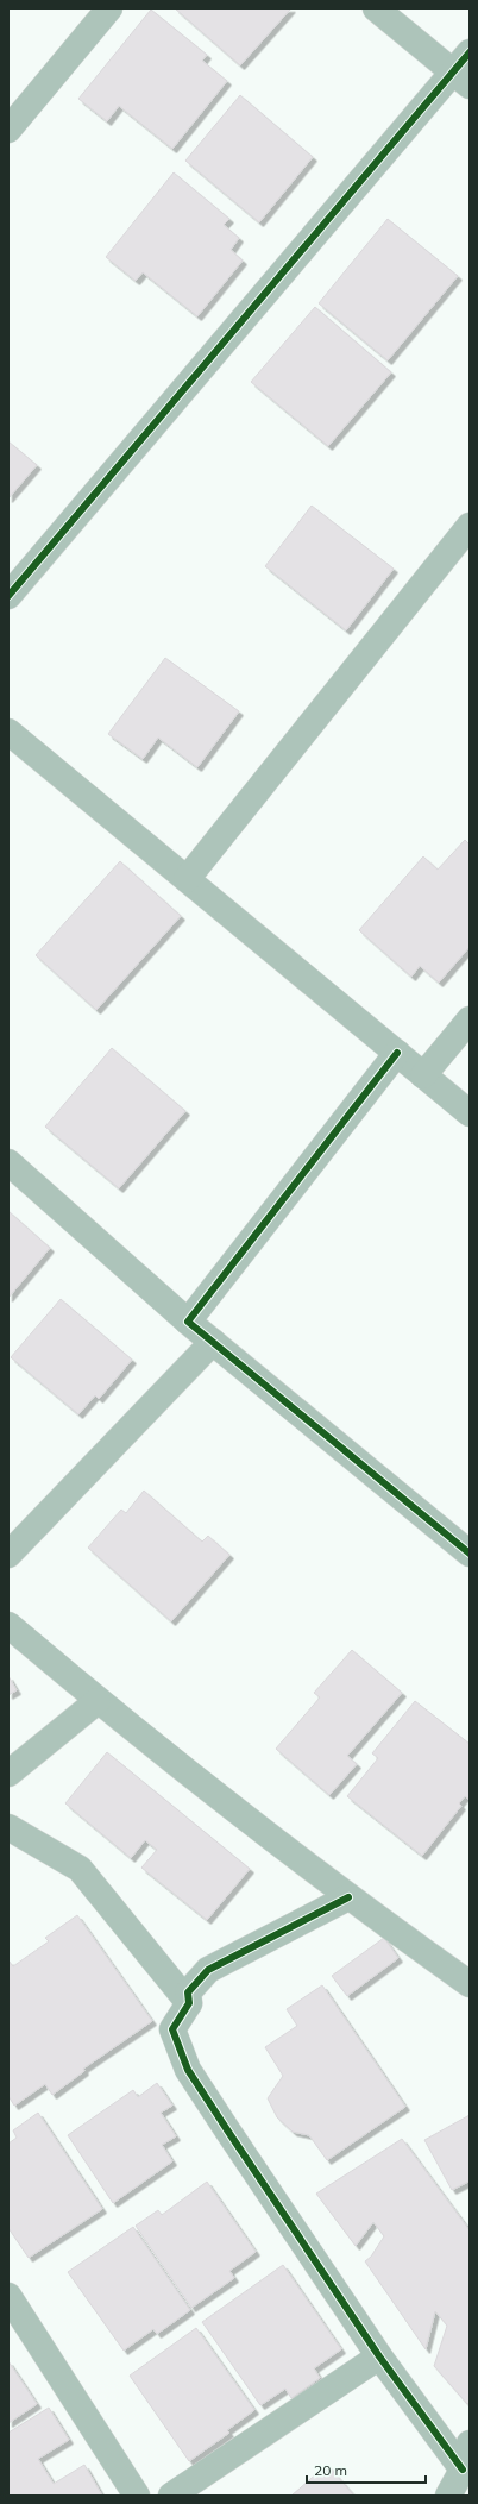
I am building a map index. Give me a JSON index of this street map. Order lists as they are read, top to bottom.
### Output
{
  "scale_bar": "20 m"
}
